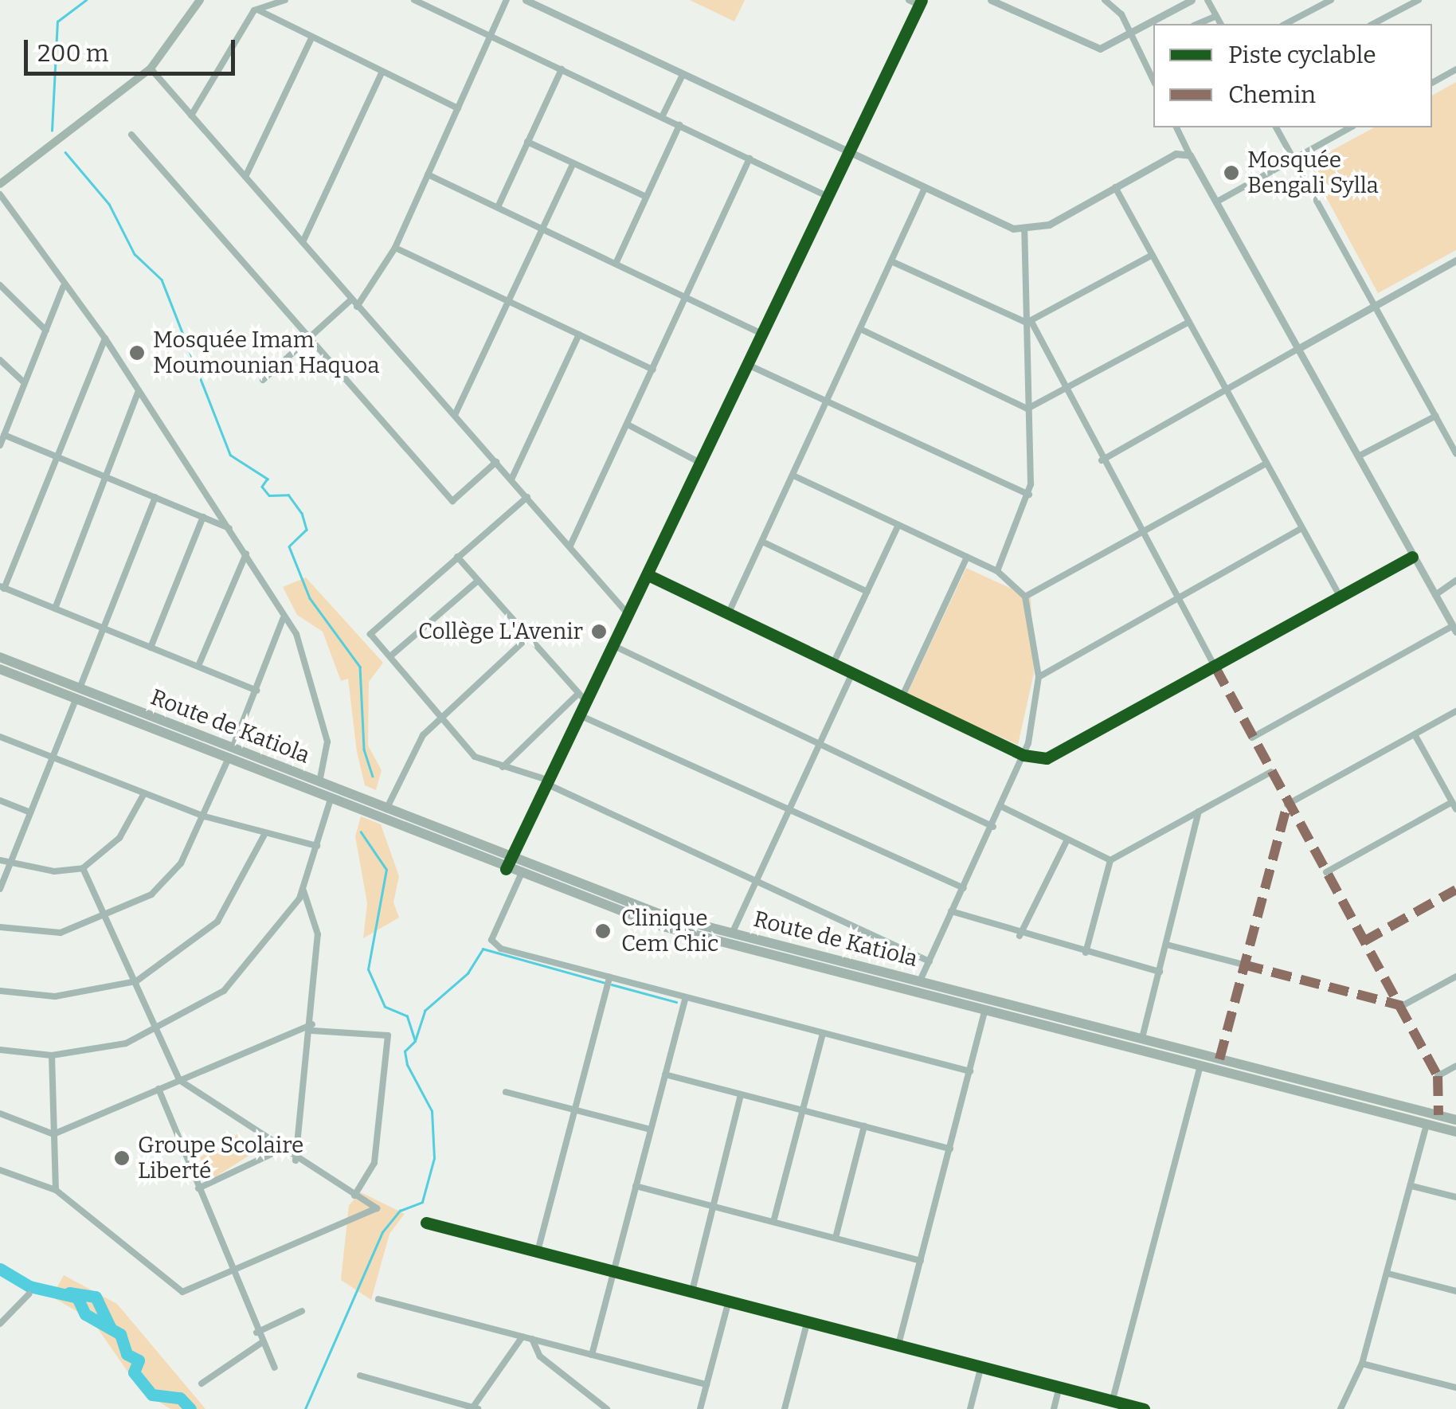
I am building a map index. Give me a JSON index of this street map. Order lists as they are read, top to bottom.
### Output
{
  "streets": {
    "highway": ["Route de Katiola"]
  },
  "places": [
    "Mosquée Bengali Sylla",
    "Mosquée Imam Moumounian Haquoa",
    "Collège L'Avenir",
    "Clinique Cem Chic",
    "Groupe Scolaire Liberté"
  ],
  "legend": ["Piste cyclable", "Chemin"],
  "scale_bar": "200 m"
}
